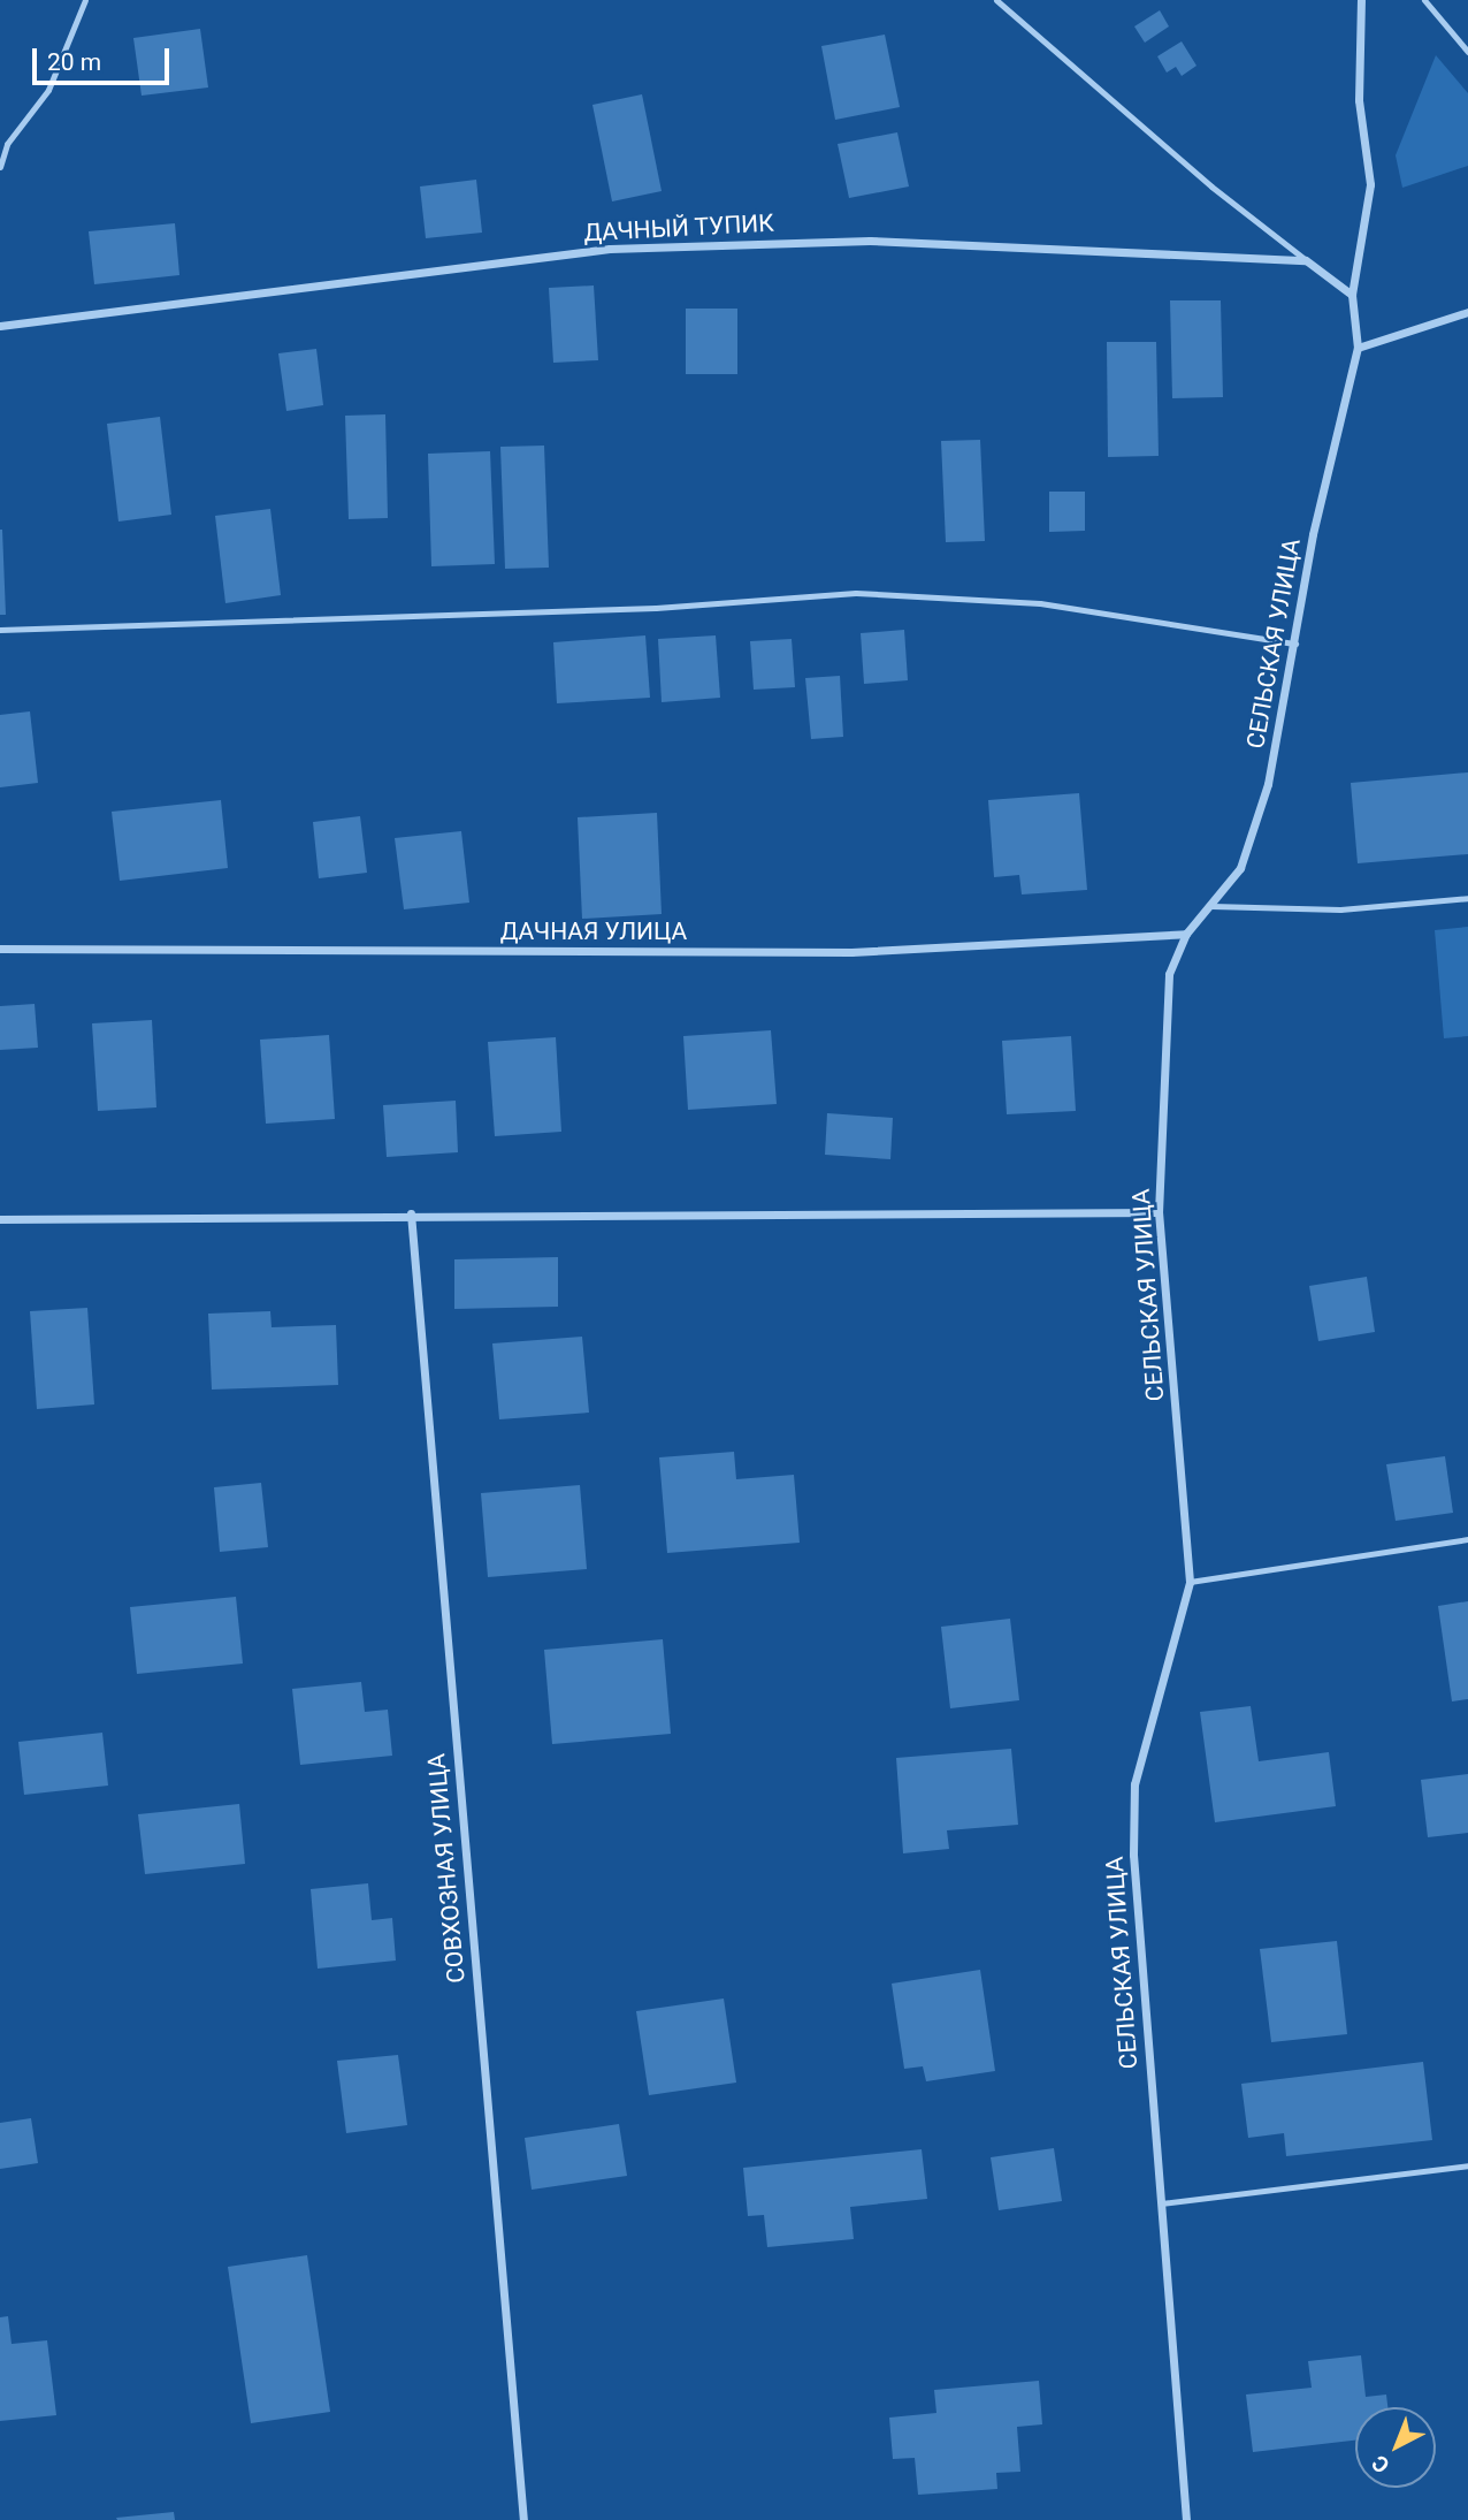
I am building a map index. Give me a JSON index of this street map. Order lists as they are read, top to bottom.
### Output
{
  "streets": {
    "street": [
      "ДАЧНЫЙ ТУПИК",
      "СЕЛЬСКАЯ УЛИЦА",
      "ДАЧНАЯ УЛИЦА",
      "СОВХОЗНАЯ УЛИЦА"
    ]
  },
  "crossings": [
    ["СЕЛЬСКАЯ УЛИЦА", "ДАЧНАЯ УЛИЦА"]
  ],
  "scale_bar": "20 m",
  "north": "bottom left"
}
